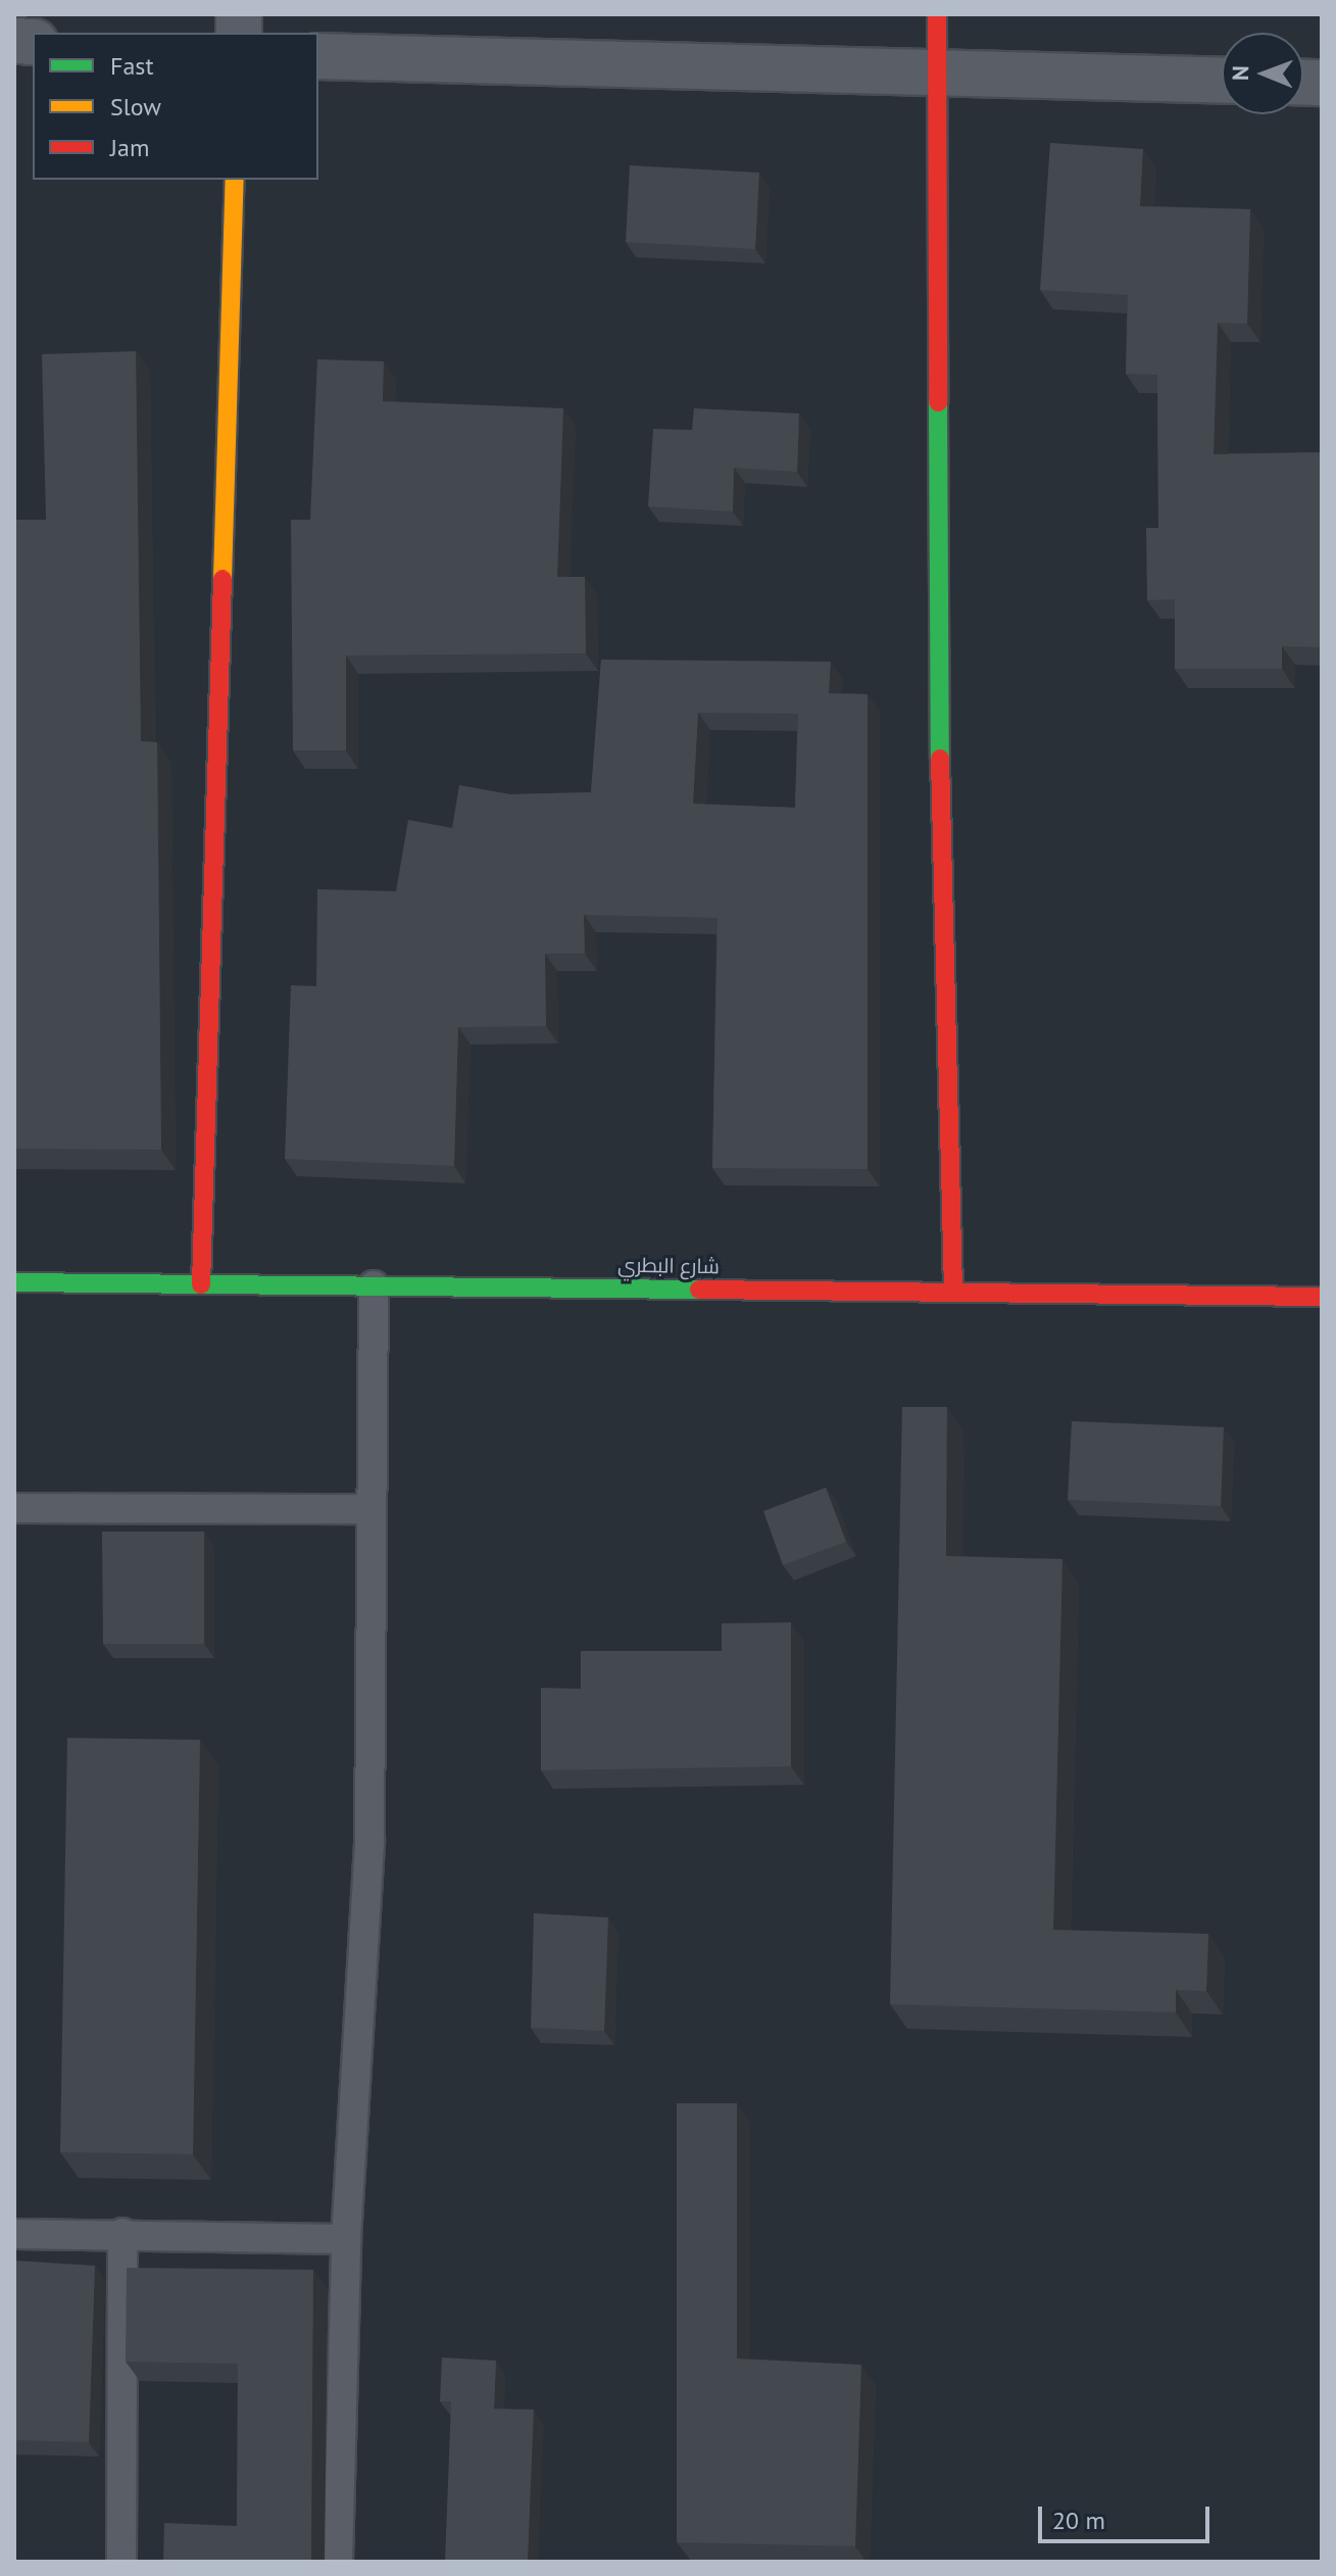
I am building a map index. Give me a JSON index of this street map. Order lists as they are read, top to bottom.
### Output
{
  "streets": {
    "street": ["شارع البطري"]
  },
  "legend": ["Fast", "Slow", "Jam"],
  "scale_bar": "20 m",
  "north": "left"
}
